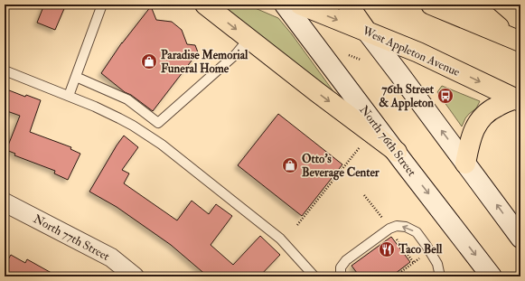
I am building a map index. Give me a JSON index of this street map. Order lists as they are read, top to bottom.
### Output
{
  "streets": {
    "main road": ["West Appleton Avenue", "North 76th Street"],
    "street": ["North 77th Street"]
  },
  "places": {
    "shop": ["Paradise Memorial Funeral Home", "Otto's Beverage Center"],
    "bus stop": ["76th Street & Appleton"],
    "restaurant": ["Taco Bell"]
  }
}
